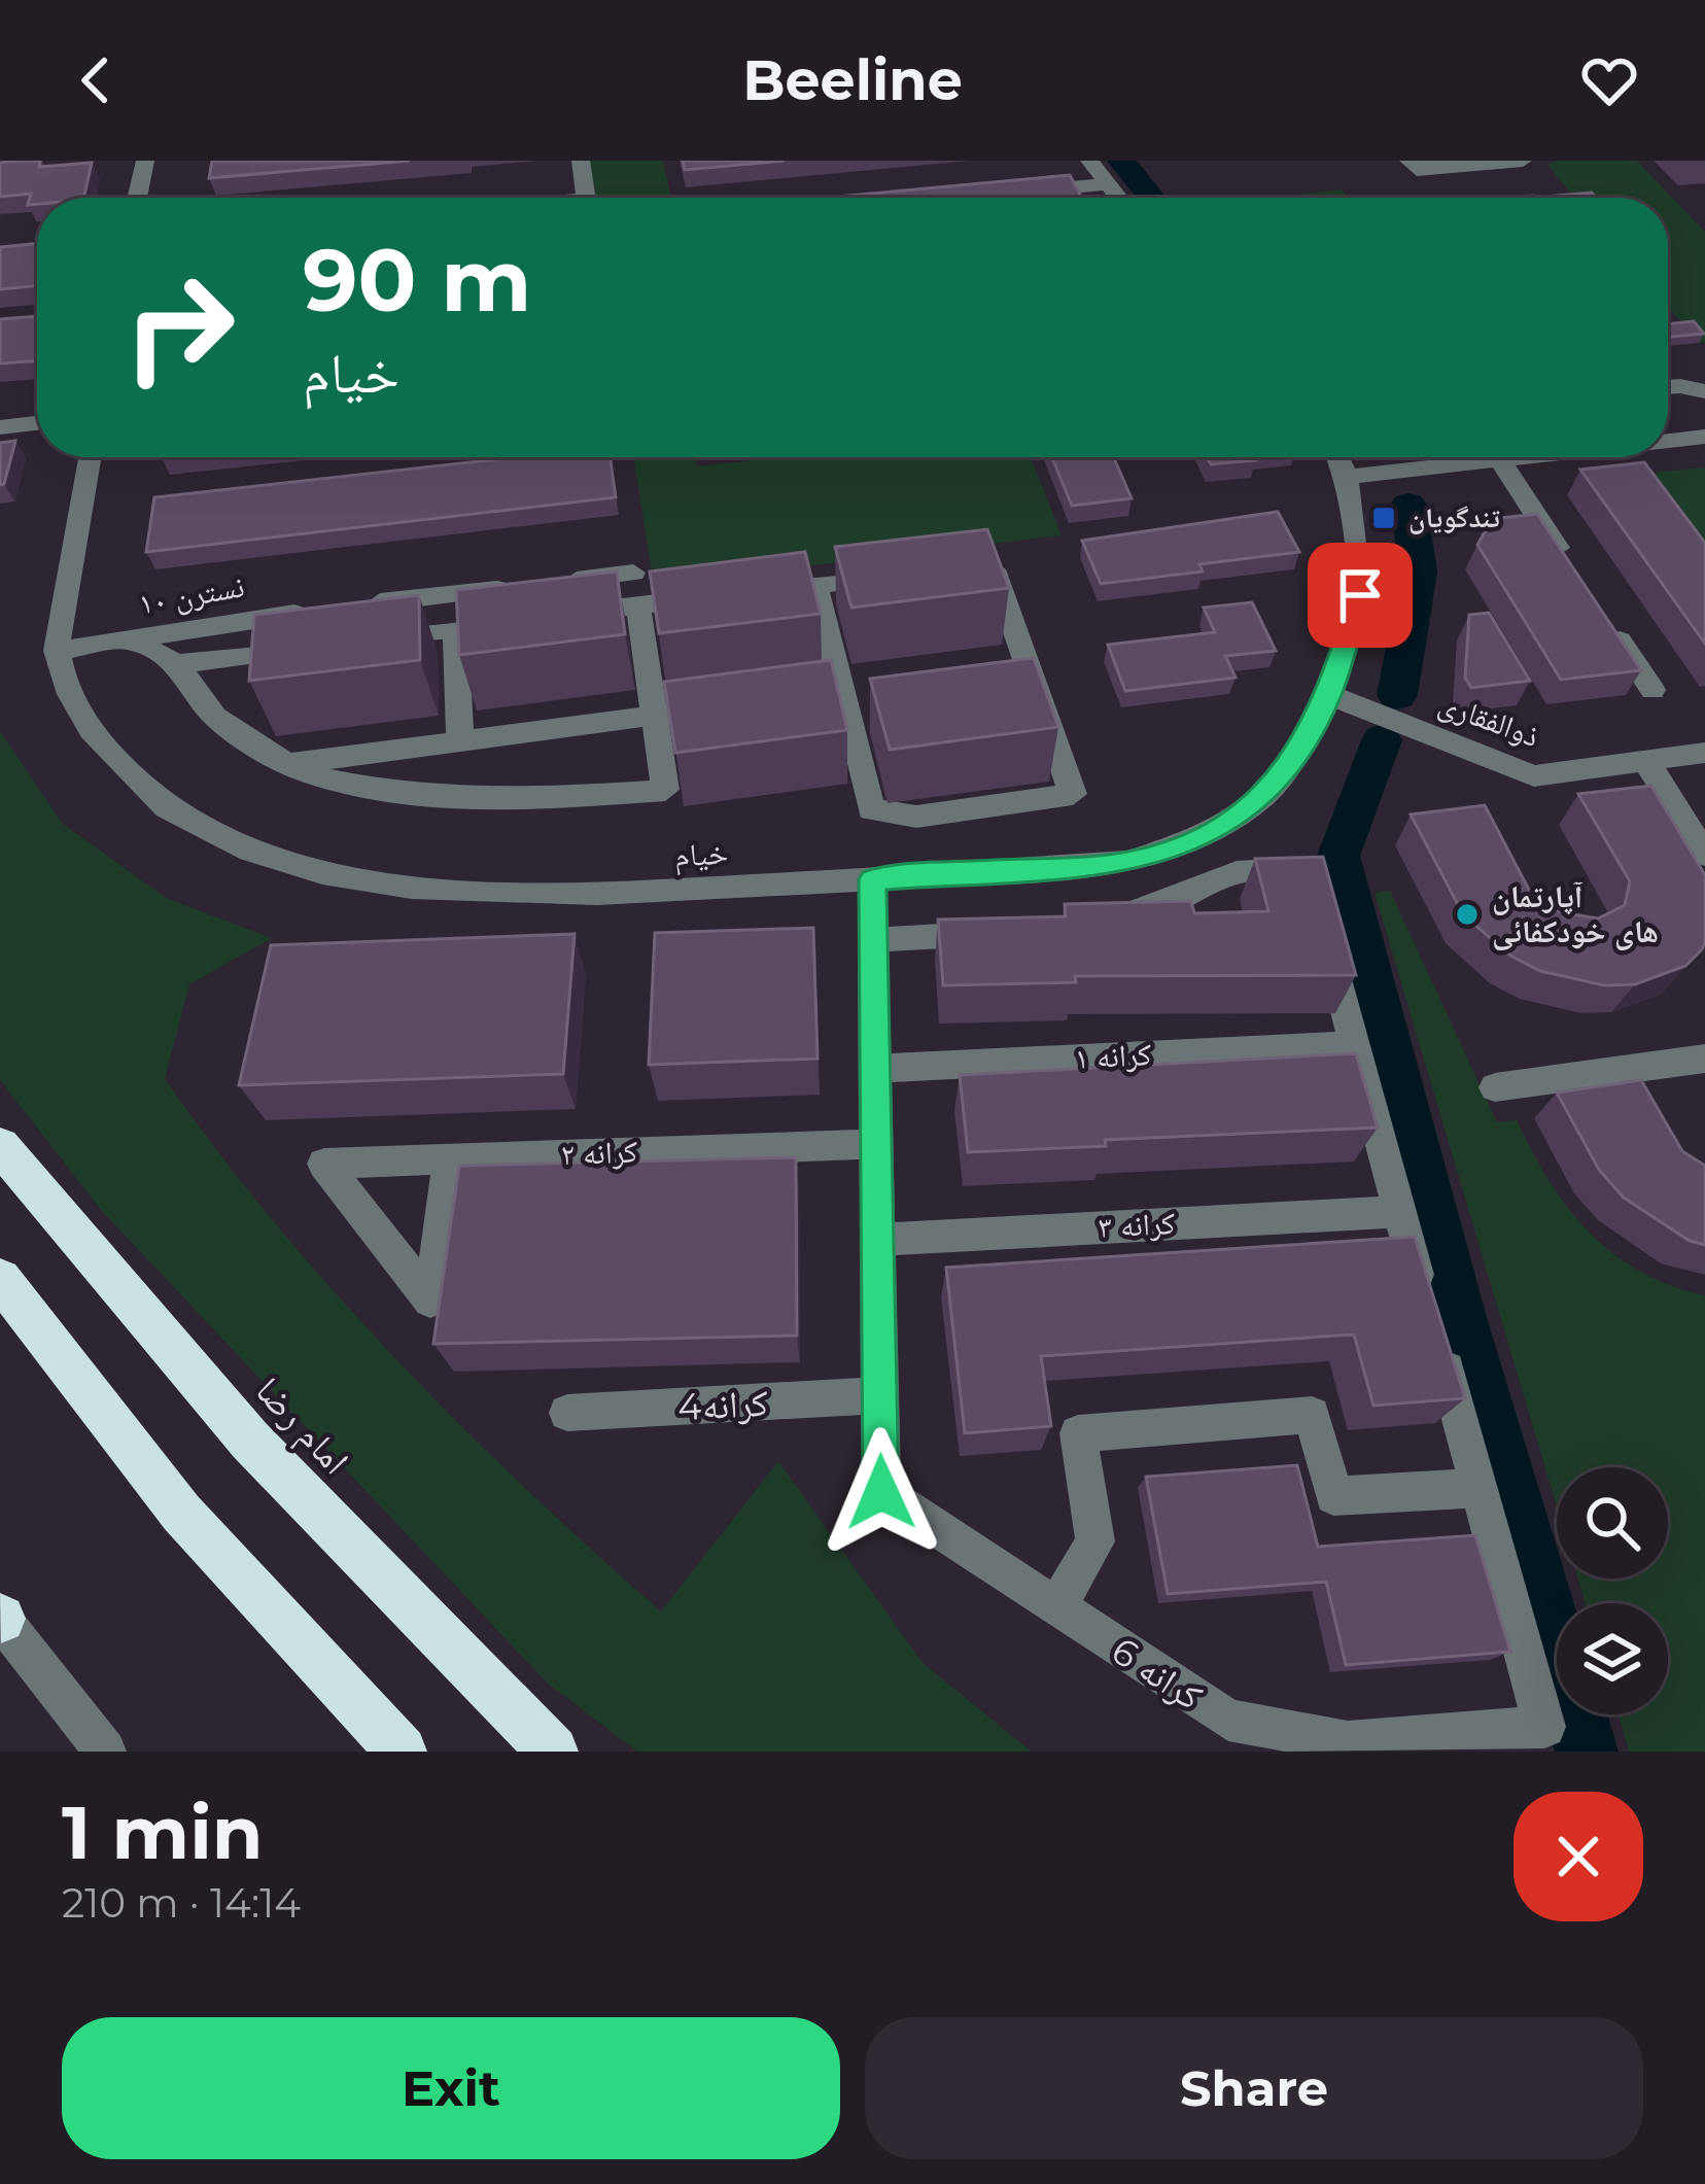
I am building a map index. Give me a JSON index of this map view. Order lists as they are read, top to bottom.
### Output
{
  "streets": {
    "highway": ["امام رضا"],
    "street": [
      "نسترن ۱۰",
      "ذوالفقاری",
      "خیام",
      "کرانه ۱",
      "کرانه ۲",
      "کرانه ۳",
      "کرانه4",
      "کرانه 6"
    ]
  },
  "crossings": [
    ["نسترن ۱۰", "خیام"],
    ["ذوالفقاری", "خیام"],
    ["کرانه4", "کرانه 6"]
  ],
  "places": {
    "transit": ["تندگویان"],
    "other": ["آپارتمان های خودکفائی"]
  },
  "page": {
    "header": "Beeline",
    "turn": ["90 m", "خیام"],
    "heading": ["1 min", "210 m · 14:14"],
    "buttons": ["Exit", "Share"]
  }
}
